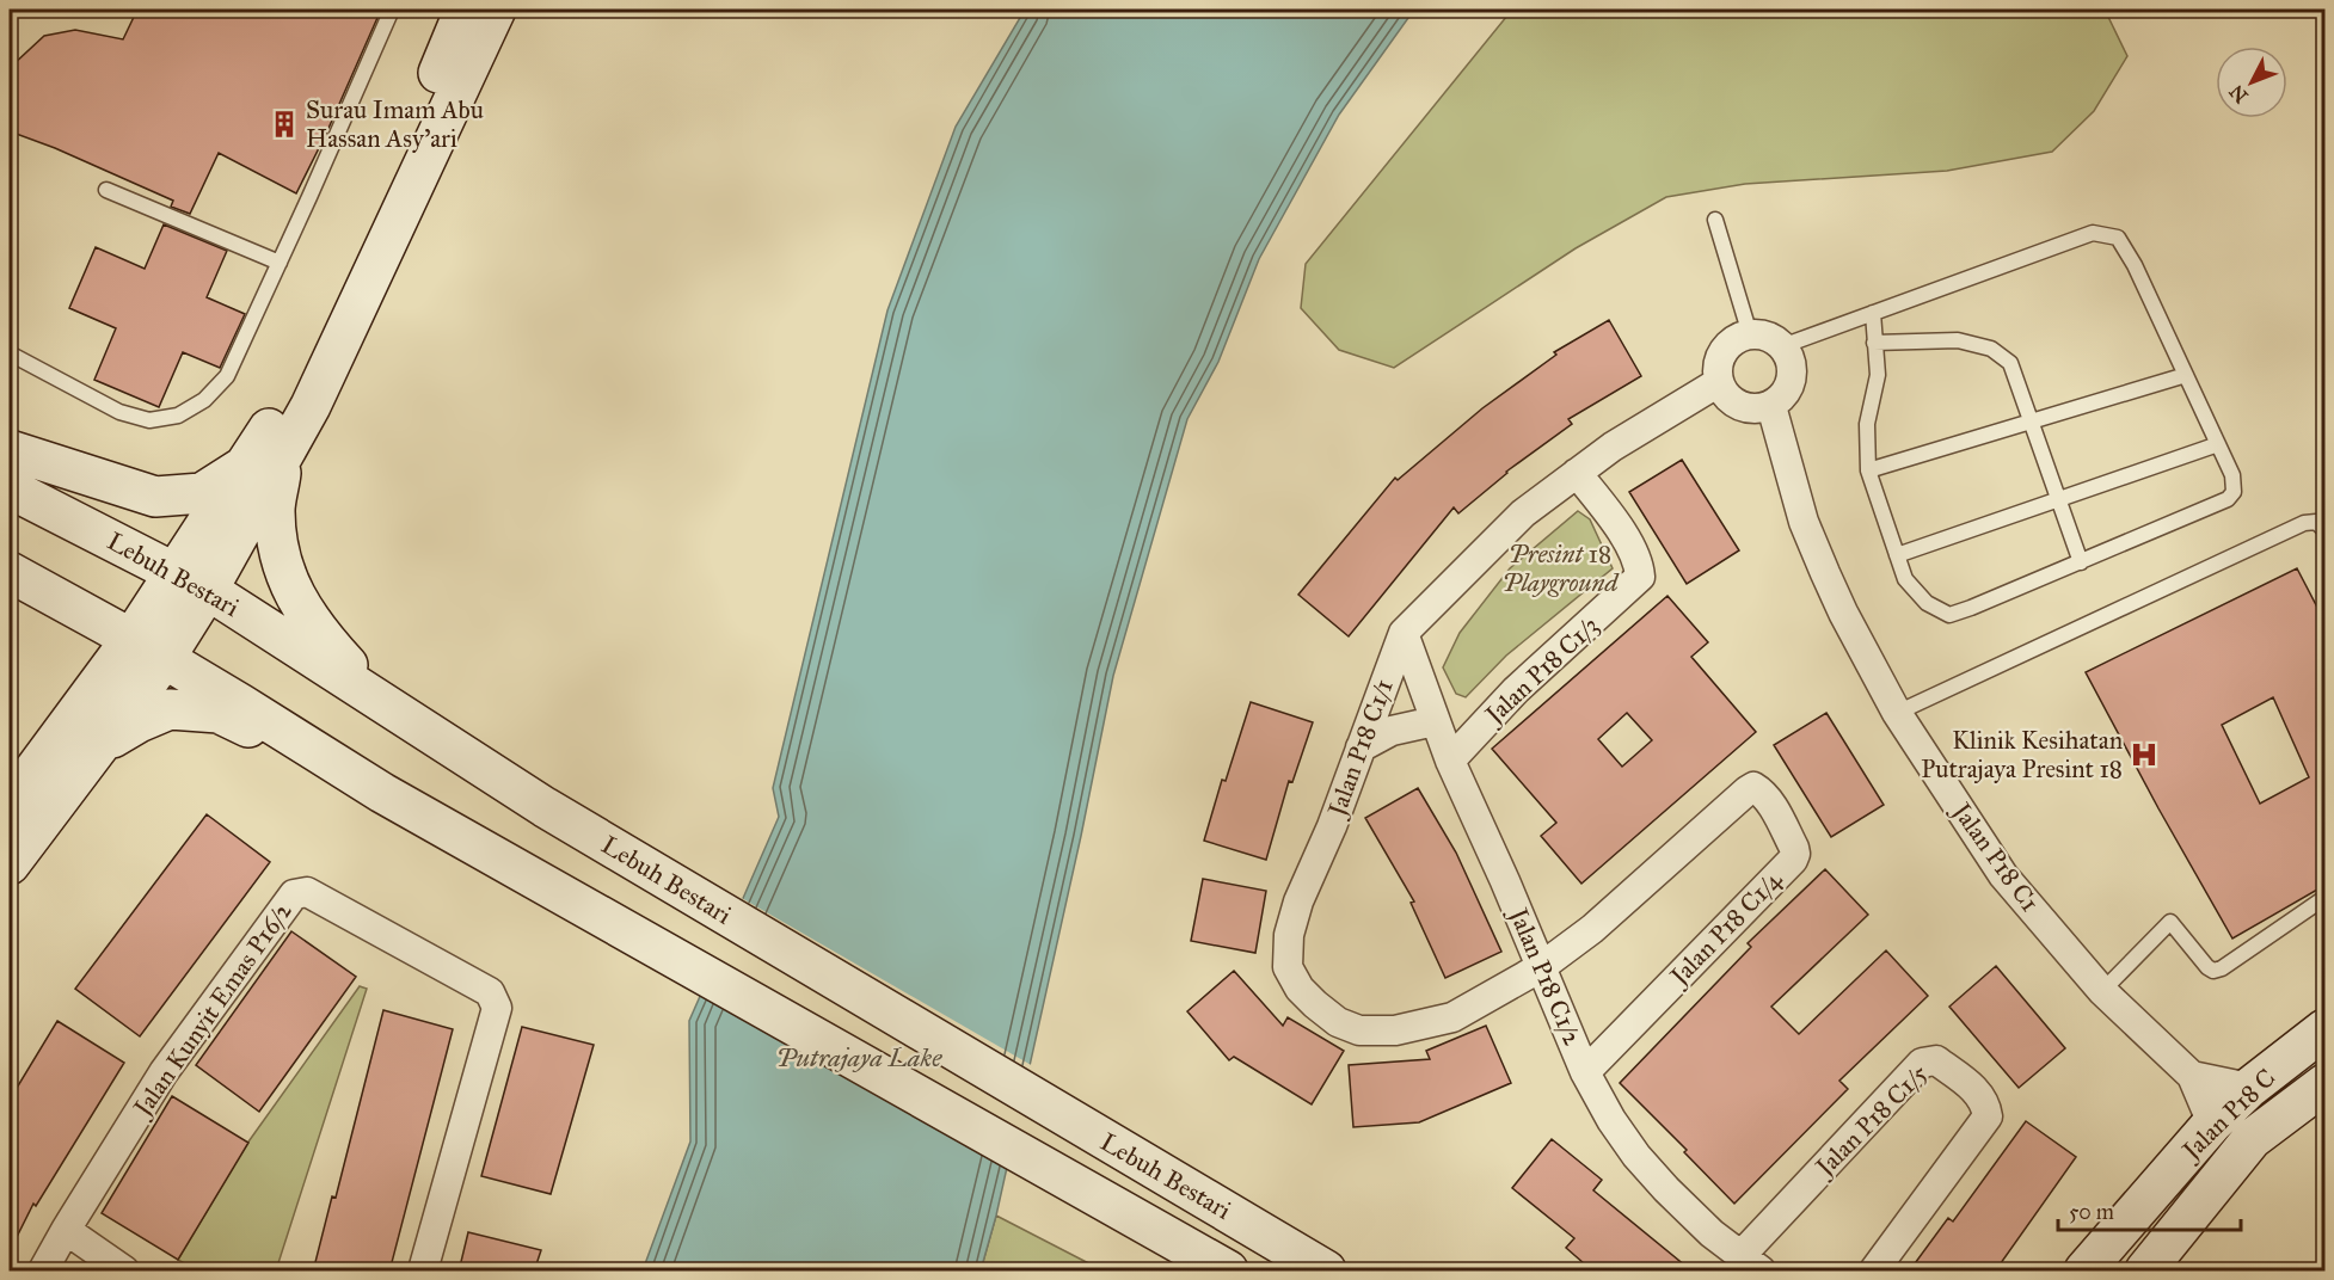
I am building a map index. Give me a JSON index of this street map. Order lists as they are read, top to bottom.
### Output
{
  "streets": {
    "main road": ["Lebuh Bestari", "Jalan P18 C"],
    "street": [
      "Jalan P18 C1/3",
      "Jalan P18 C1/1",
      "Jalan P18 C1",
      "Jalan P18 C1/4",
      "Jalan P18 C1/2",
      "Jalan Kunyit Emas P16/2",
      "Jalan P18 C1/5"
    ]
  },
  "crossings": [
    ["Jalan P18 C1/3", "Jalan P18 C1/1"],
    ["Jalan P18 C1/3", "Jalan P18 C1/2"],
    ["Jalan P18 C1/1", "Jalan P18 C1"],
    ["Jalan P18 C1/1", "Jalan P18 C1/4"],
    ["Jalan P18 C1/1", "Jalan P18 C1/2"],
    ["Jalan P18 C1", "Jalan P18 C"],
    ["Jalan P18 C1/4", "Jalan P18 C1/2"],
    ["Jalan P18 C1/2", "Jalan P18 C1/5"]
  ],
  "water": ["Putrajaya Lake"],
  "parks": ["Presint 18 Playground"],
  "places": {
    "building": ["Surau Imam Abu Hassan Asy'ari"],
    "hospital": ["Klinik Kesihatan Putrajaya Presint 18"]
  },
  "scale_bar": "50 m",
  "north": "bottom left"
}
